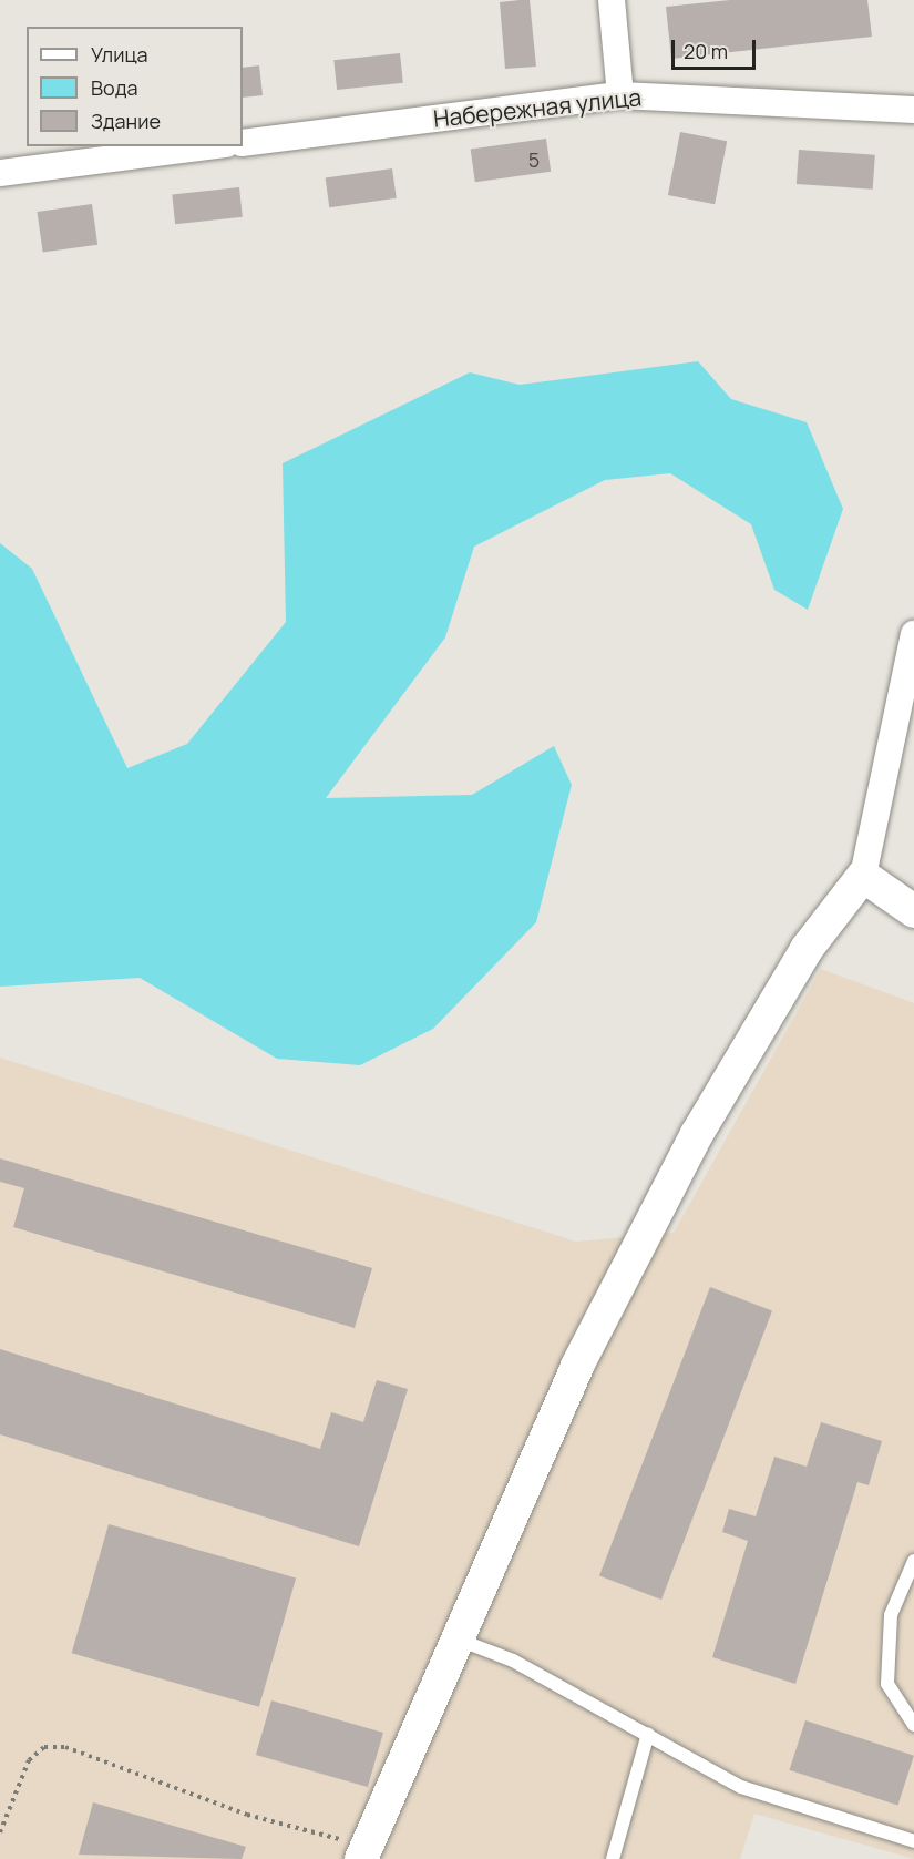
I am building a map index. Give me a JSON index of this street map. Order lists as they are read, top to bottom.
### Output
{
  "streets": {
    "street": ["Набережная улица"]
  },
  "house_numbers": ["5"],
  "legend": ["Улица", "Вода", "Здание"],
  "scale_bar": "20 m"
}
